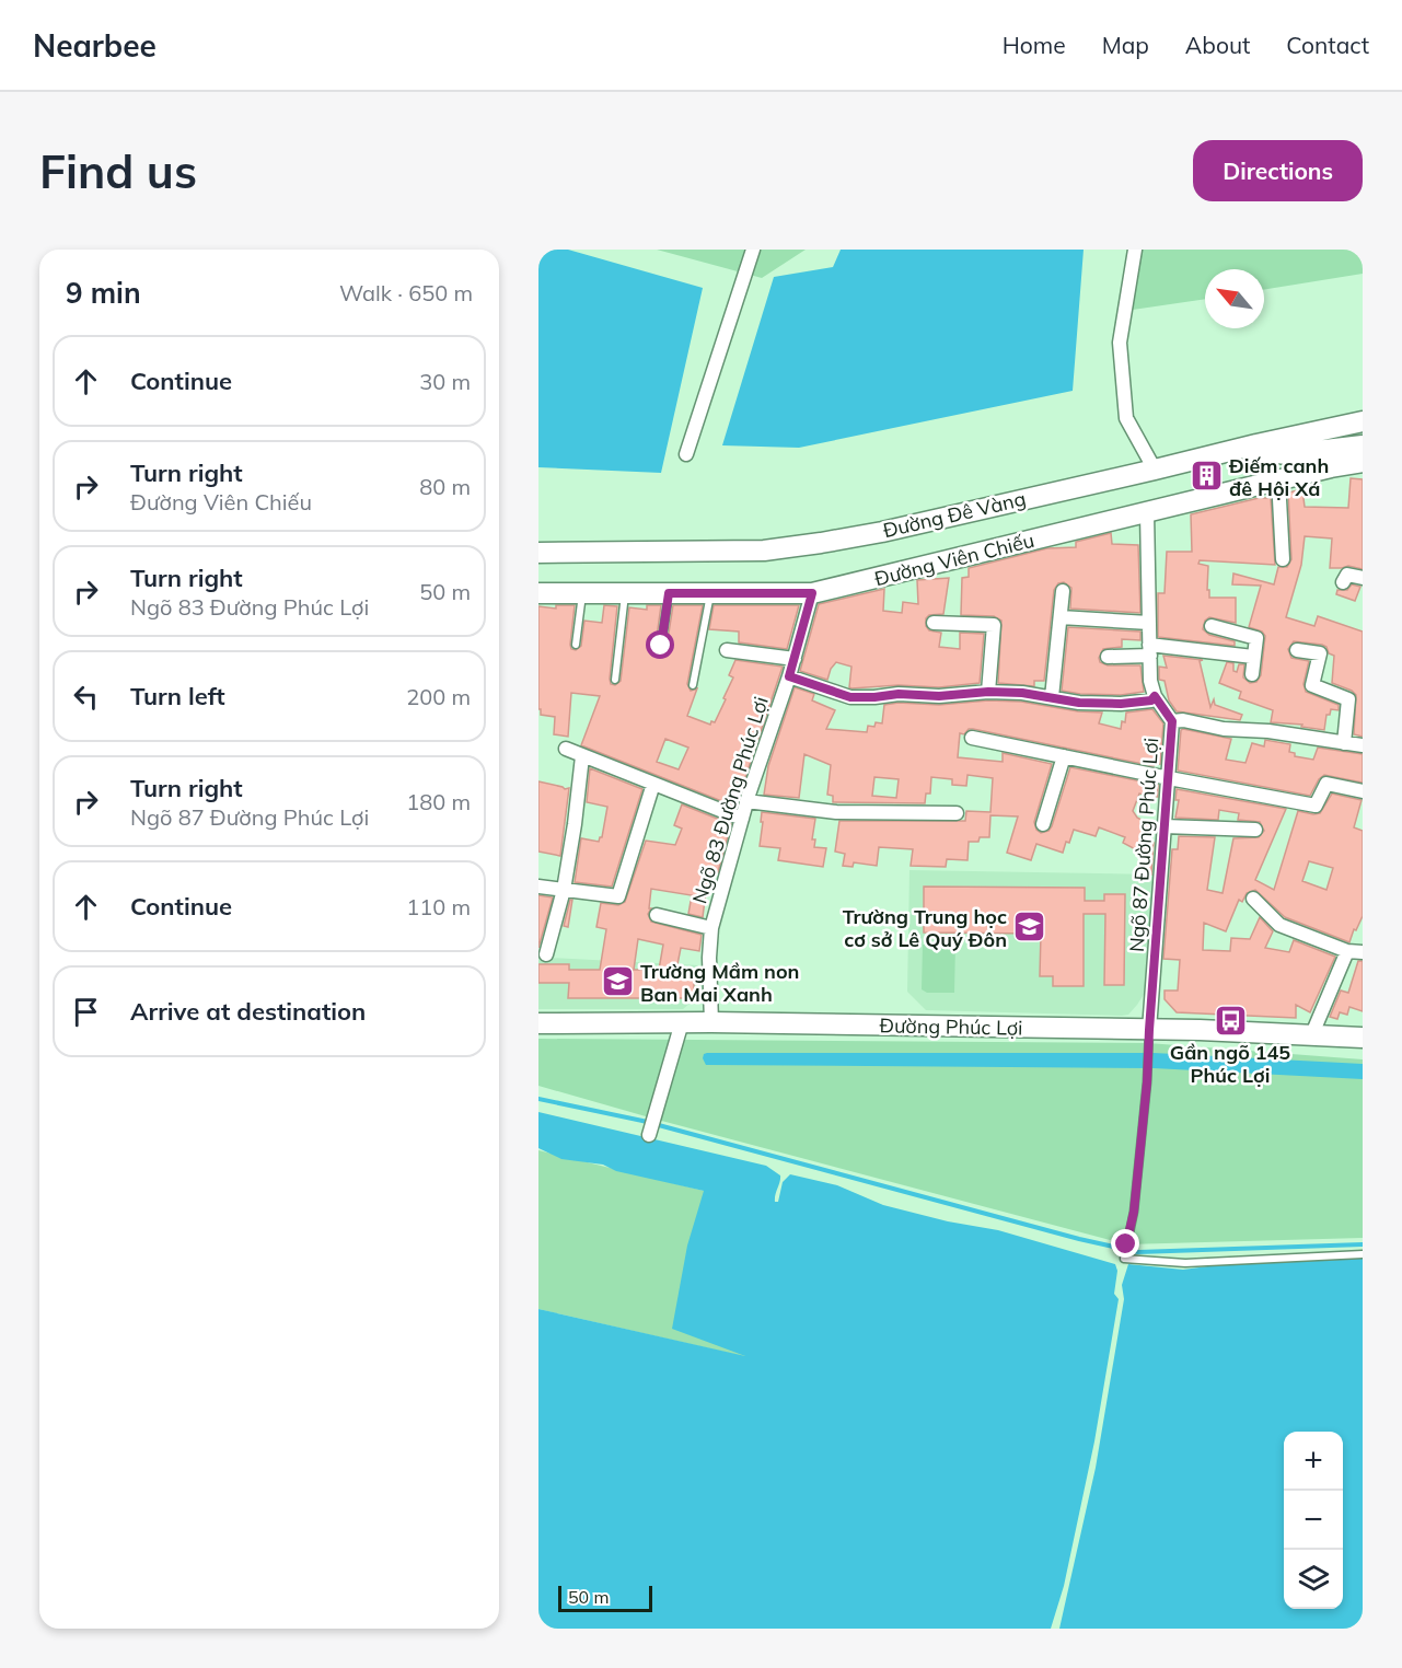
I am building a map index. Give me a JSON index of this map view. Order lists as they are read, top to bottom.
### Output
{
  "streets": {
    "street": [
      "Đường Đê Vàng",
      "Đường Viên Chiếu",
      "Ngõ 83 Đường Phúc Lợi",
      "Ngõ 87 Đường Phúc Lợi",
      "Đường Phúc Lợi"
    ]
  },
  "crossings": [
    ["Đường Viên Chiếu", "Ngõ 83 Đường Phúc Lợi"],
    ["Đường Viên Chiếu", "Ngõ 87 Đường Phúc Lợi"],
    ["Ngõ 83 Đường Phúc Lợi", "Đường Phúc Lợi"],
    ["Ngõ 87 Đường Phúc Lợi", "Đường Phúc Lợi"]
  ],
  "places": {
    "building": ["Điếm canh đê Hội Xá"],
    "school or university": ["Trường Trung học cơ sở Lê Quý Đôn", "Trường Mầm non Ban Mai Xanh"],
    "bus stop": ["Gần ngõ 145 Phúc Lợi"]
  },
  "scale_bar": "50 m",
  "north": "top left",
  "page": {
    "header": "Nearbee",
    "nav": [
      "Home",
      "Map",
      "About",
      "Contact"
    ],
    "buttons": "Directions",
    "title": "Find us",
    "heading": ["9 min", "Walk · 650 m"],
    "list": [
      ["Continue", "30 m"],
      ["Turn right", "Đường Viên Chiếu", "80 m"],
      ["Turn right", "Ngõ 83 Đường Phúc Lợi", "50 m"],
      ["Turn left", "200 m"],
      ["Turn right", "Ngõ 87 Đường Phúc Lợi", "180 m"],
      ["Continue", "110 m"],
      "Arrive at destination"
    ],
    "map_buttons": ["+", "−"],
    "scale": "50 m"
  }
}
